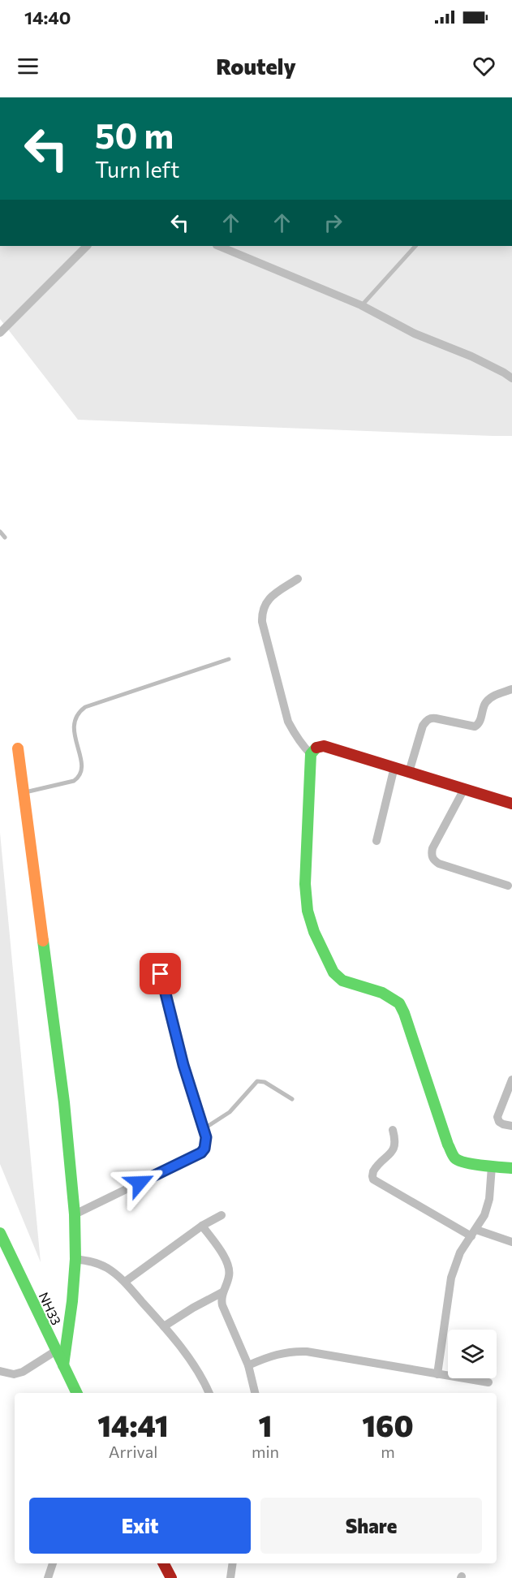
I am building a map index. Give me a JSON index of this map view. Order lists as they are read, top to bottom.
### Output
{
  "streets": {
    "street": ["NH33"]
  },
  "page": {
    "status": "14:40",
    "header": "Routely",
    "turn": ["50 m", "Turn left"],
    "eta": [
      "14:41",
      "Arrival",
      "1",
      "min",
      "160",
      "m"
    ],
    "buttons": ["Exit", "Share"]
  }
}
